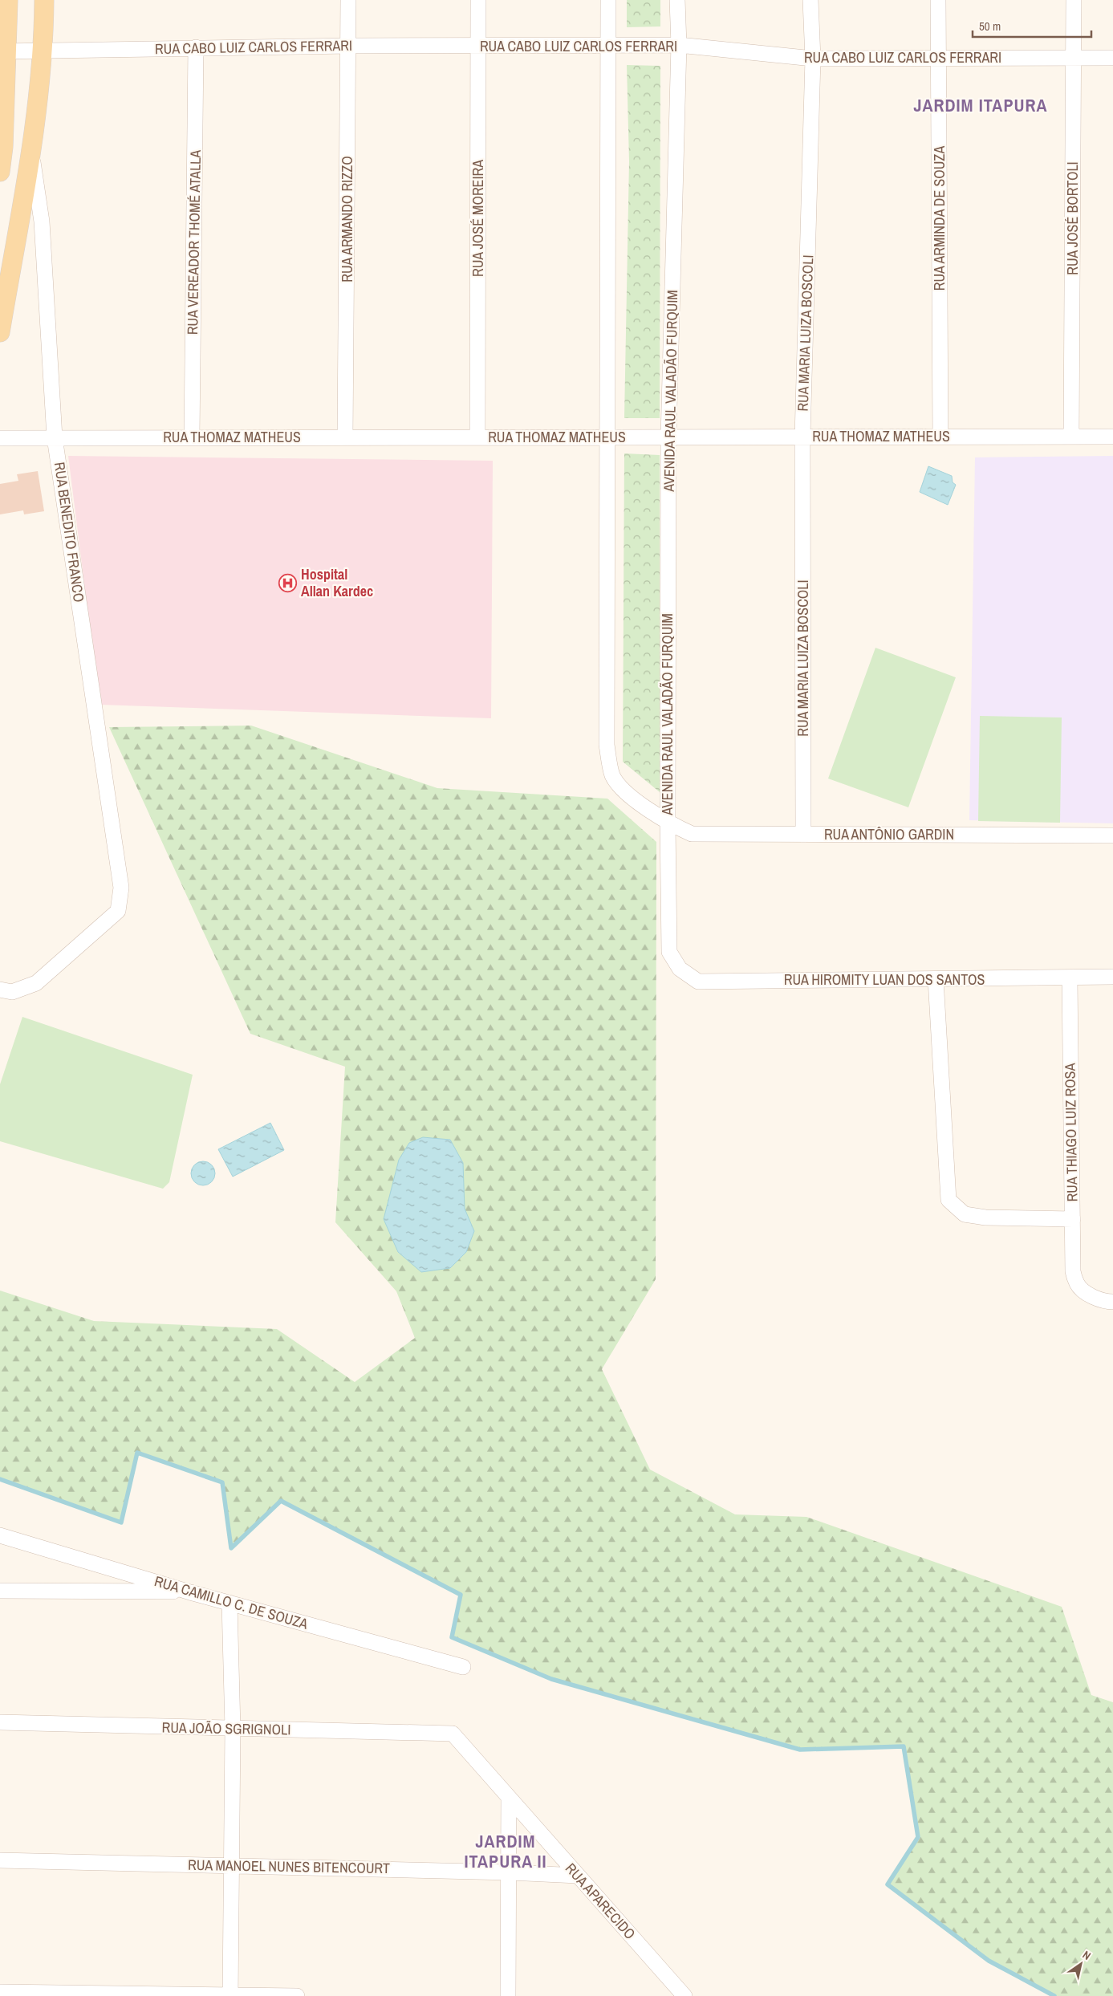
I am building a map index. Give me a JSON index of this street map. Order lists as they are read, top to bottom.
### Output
{
  "streets": {
    "street": [
      "RUA CABO LUIZ CARLOS FERRARI",
      "RUA JOSÉ MOREIRA",
      "RUA ARMINDA DE SOUZA",
      "RUA JOSÉ BORTOLI",
      "RUA ARMANDO RIZZO",
      "RUA VEREADOR THOMÉ ATALLA",
      "RUA MARIA LUIZA BOSCOLI",
      "AVENIDA RAUL VALADÃO FURQUIM",
      "RUA THOMAZ MATHEUS",
      "RUA BENEDITO FRANCO",
      "RUA ANTÔNIO GARDIN",
      "RUA HIROMITY LUAN DOS SANTOS",
      "RUA THIAGO LUIZ ROSA",
      "RUA CAMILLO C. DE SOUZA",
      "RUA JOÃO SGRIGNOLI",
      "RUA MANOEL NUNES BITENCOURT",
      "RUA APARECIDO"
    ]
  },
  "crossings": [
    ["RUA CABO LUIZ CARLOS FERRARI", "RUA JOSÉ MOREIRA"],
    ["RUA CABO LUIZ CARLOS FERRARI", "RUA ARMINDA DE SOUZA"],
    ["RUA CABO LUIZ CARLOS FERRARI", "RUA JOSÉ BORTOLI"],
    ["RUA CABO LUIZ CARLOS FERRARI", "RUA ARMANDO RIZZO"],
    ["RUA CABO LUIZ CARLOS FERRARI", "RUA VEREADOR THOMÉ ATALLA"],
    ["RUA CABO LUIZ CARLOS FERRARI", "RUA MARIA LUIZA BOSCOLI"],
    ["RUA CABO LUIZ CARLOS FERRARI", "AVENIDA RAUL VALADÃO FURQUIM"],
    ["RUA JOSÉ MOREIRA", "RUA THOMAZ MATHEUS"],
    ["RUA ARMINDA DE SOUZA", "RUA THOMAZ MATHEUS"],
    ["RUA JOSÉ BORTOLI", "RUA THOMAZ MATHEUS"],
    ["RUA ARMANDO RIZZO", "RUA THOMAZ MATHEUS"],
    ["RUA VEREADOR THOMÉ ATALLA", "RUA THOMAZ MATHEUS"],
    ["RUA MARIA LUIZA BOSCOLI", "RUA THOMAZ MATHEUS"],
    ["RUA MARIA LUIZA BOSCOLI", "RUA ANTÔNIO GARDIN"],
    ["AVENIDA RAUL VALADÃO FURQUIM", "RUA THOMAZ MATHEUS"],
    ["AVENIDA RAUL VALADÃO FURQUIM", "RUA ANTÔNIO GARDIN"],
    ["AVENIDA RAUL VALADÃO FURQUIM", "RUA HIROMITY LUAN DOS SANTOS"],
    ["RUA THOMAZ MATHEUS", "RUA BENEDITO FRANCO"],
    ["RUA ANTÔNIO GARDIN", "RUA HIROMITY LUAN DOS SANTOS"],
    ["RUA HIROMITY LUAN DOS SANTOS", "RUA THIAGO LUIZ ROSA"],
    ["RUA JOÃO SGRIGNOLI", "RUA APARECIDO"],
    ["RUA MANOEL NUNES BITENCOURT", "RUA APARECIDO"]
  ],
  "districts": ["JARDIM ITAPURA", "JARDIM ITAPURA II"],
  "places": {
    "hospital": ["Hospital Allan Kardec"]
  },
  "scale_bar": "50 m",
  "north": "top right"
}
